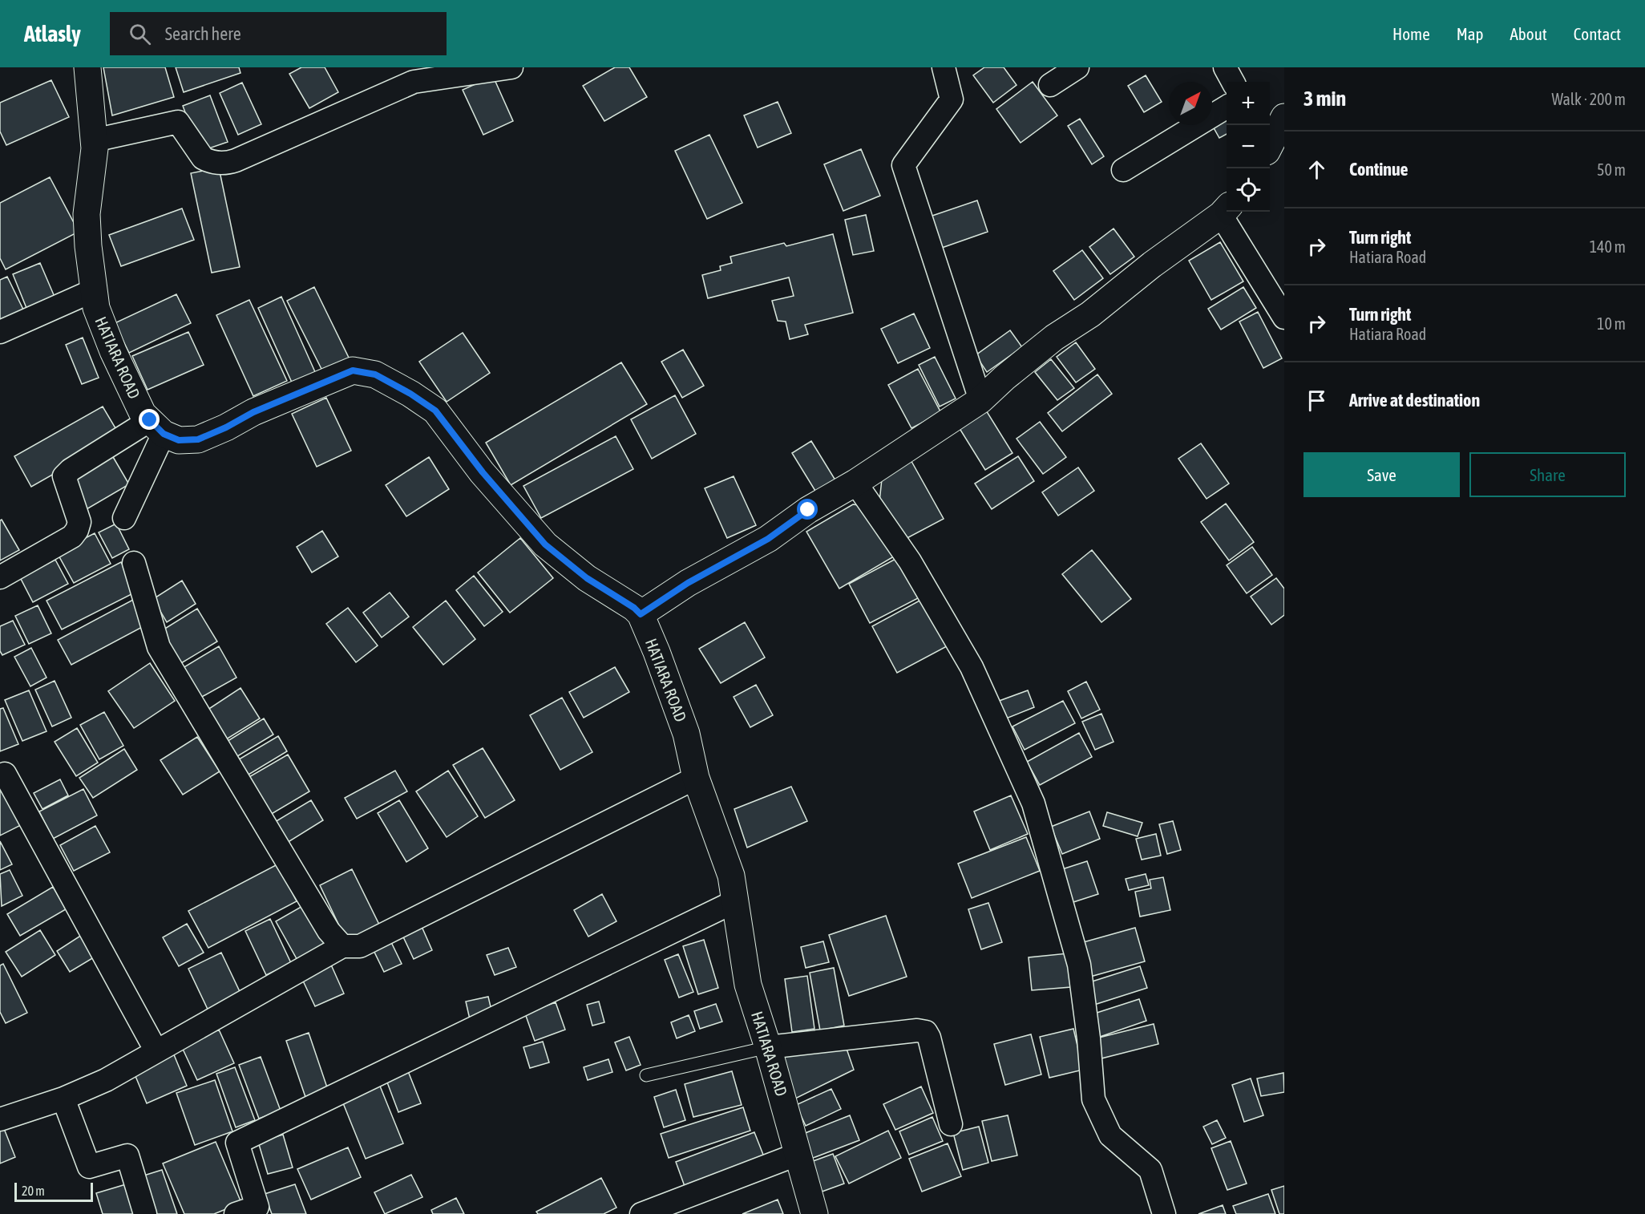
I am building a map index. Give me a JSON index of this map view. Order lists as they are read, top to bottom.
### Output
{
  "streets": {
    "street": ["HATIARA ROAD"]
  },
  "scale_bar": "20 m",
  "north": "top right",
  "page": {
    "header": "Atlasly",
    "search": "Search here",
    "nav": [
      "Home",
      "Map",
      "About",
      "Contact"
    ],
    "heading": ["3 min", "Walk · 200 m"],
    "map_buttons": ["+", "−"],
    "list": [
      ["Continue", "50 m"],
      ["Turn right", "Hatiara Road", "140 m"],
      ["Turn right", "Hatiara Road", "10 m"],
      "Arrive at destination"
    ],
    "buttons": ["Save", "Share"],
    "scale": "20 m"
  }
}
